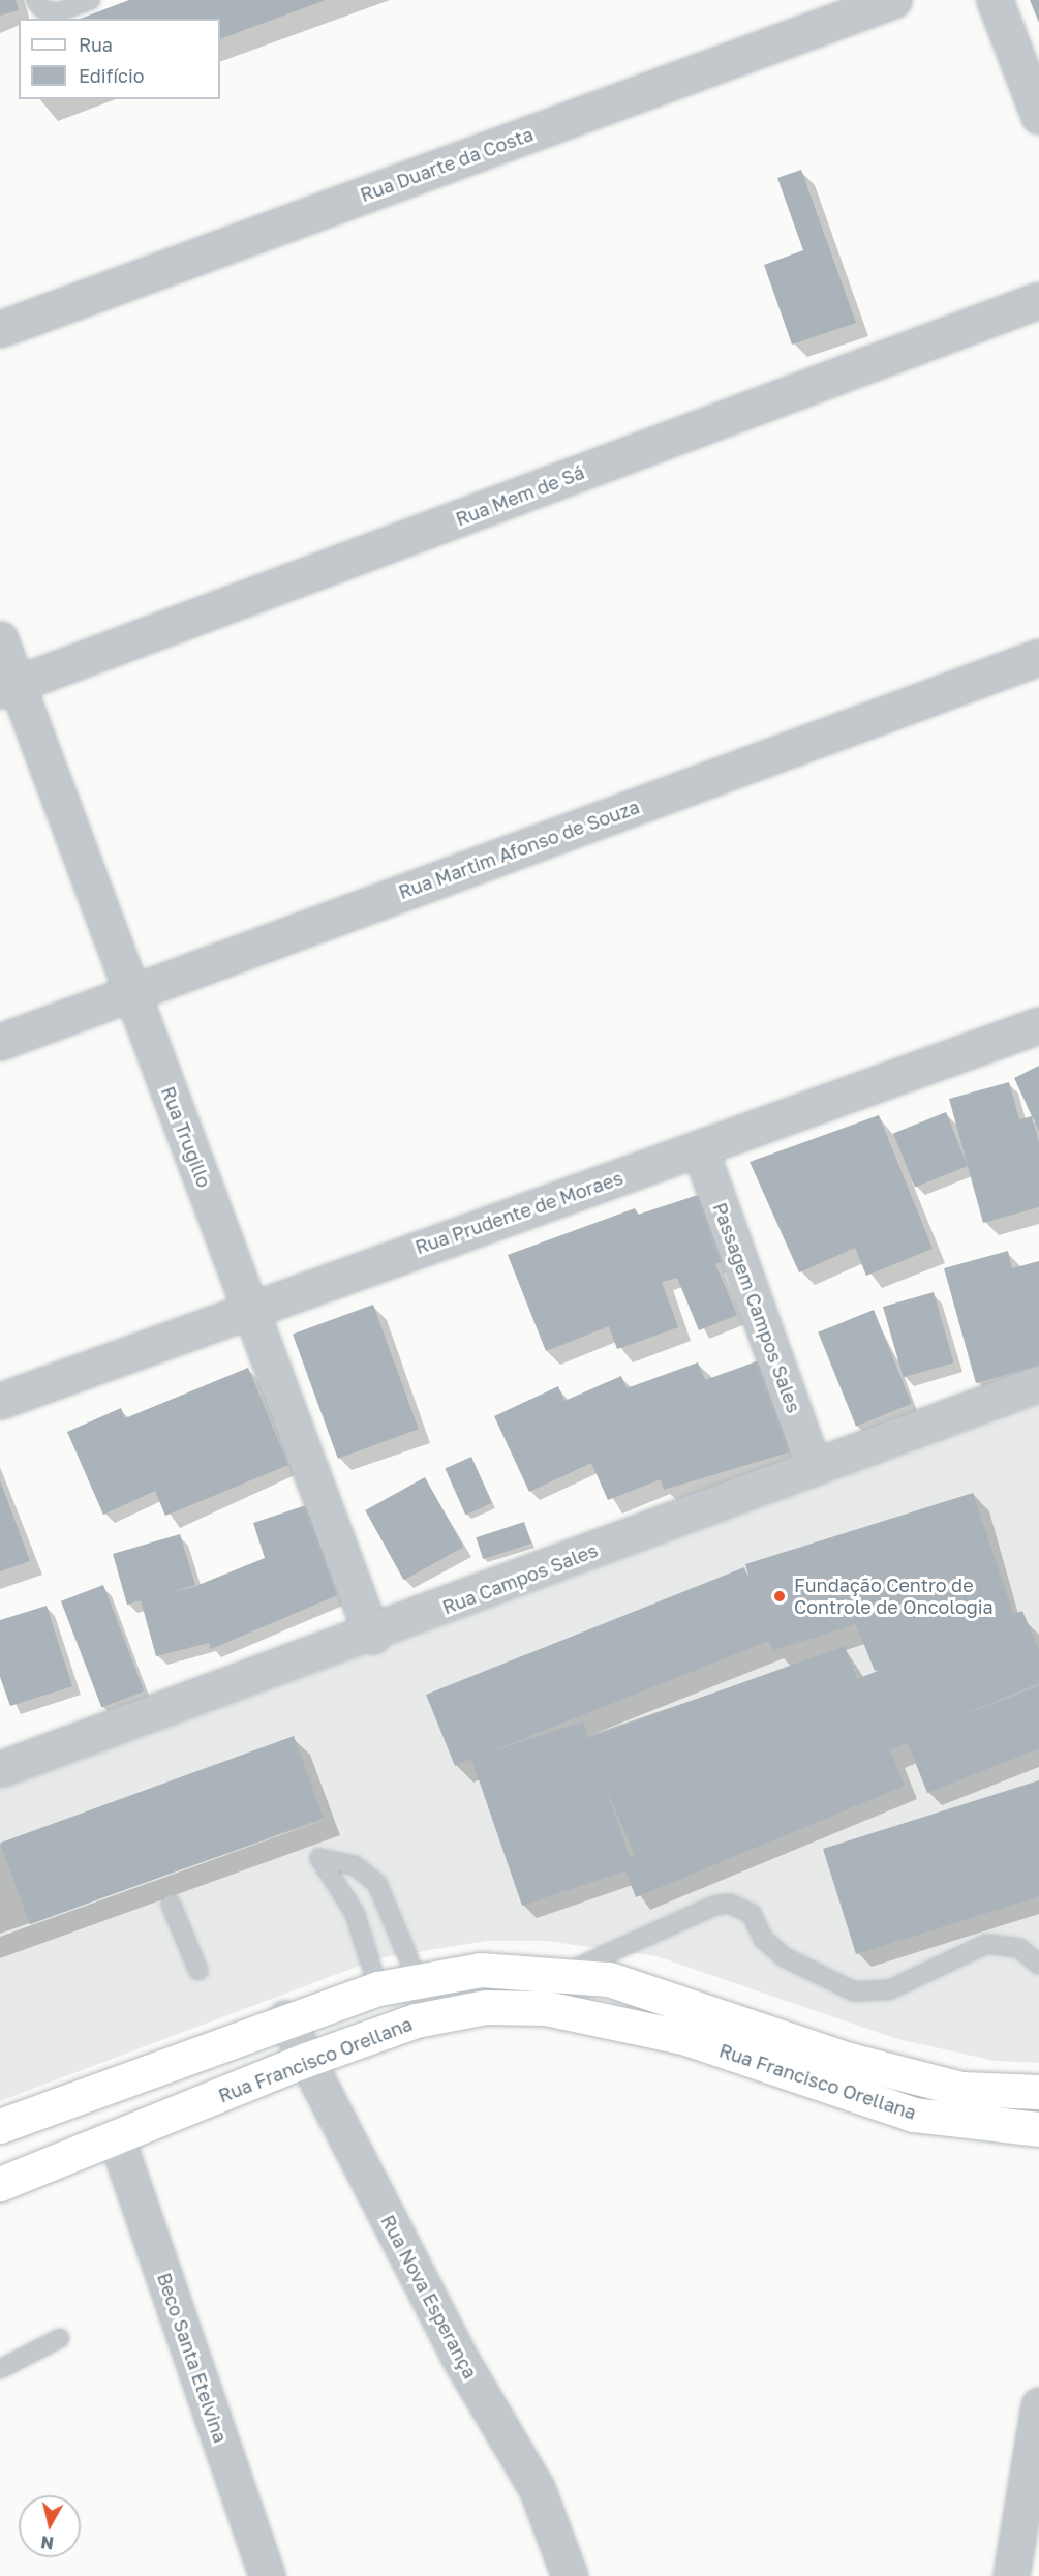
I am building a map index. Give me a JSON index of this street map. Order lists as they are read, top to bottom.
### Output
{
  "streets": {
    "street": [
      "Rua Duarte da Costa",
      "Rua Mem de Sá",
      "Rua Martim Afonso de Souza",
      "Rua Trugillo",
      "Rua Prudente de Moraes",
      "Passagem Campos Sales",
      "Rua Campos Sales",
      "Rua Francisco Orellana",
      "Rua Nova Esperança",
      "Beco Santa Etelvina"
    ]
  },
  "crossings": [
    ["Rua Mem de Sá", "Rua Trugillo"],
    ["Rua Martim Afonso de Souza", "Rua Trugillo"],
    ["Rua Trugillo", "Rua Prudente de Moraes"],
    ["Rua Trugillo", "Rua Campos Sales"],
    ["Rua Prudente de Moraes", "Passagem Campos Sales"],
    ["Passagem Campos Sales", "Rua Campos Sales"],
    ["Rua Francisco Orellana", "Rua Nova Esperança"],
    ["Rua Francisco Orellana", "Beco Santa Etelvina"]
  ],
  "places": ["Fundação Centro de Controle de Oncologia"],
  "legend": ["Rua", "Edifício"],
  "north": "bottom"
}
